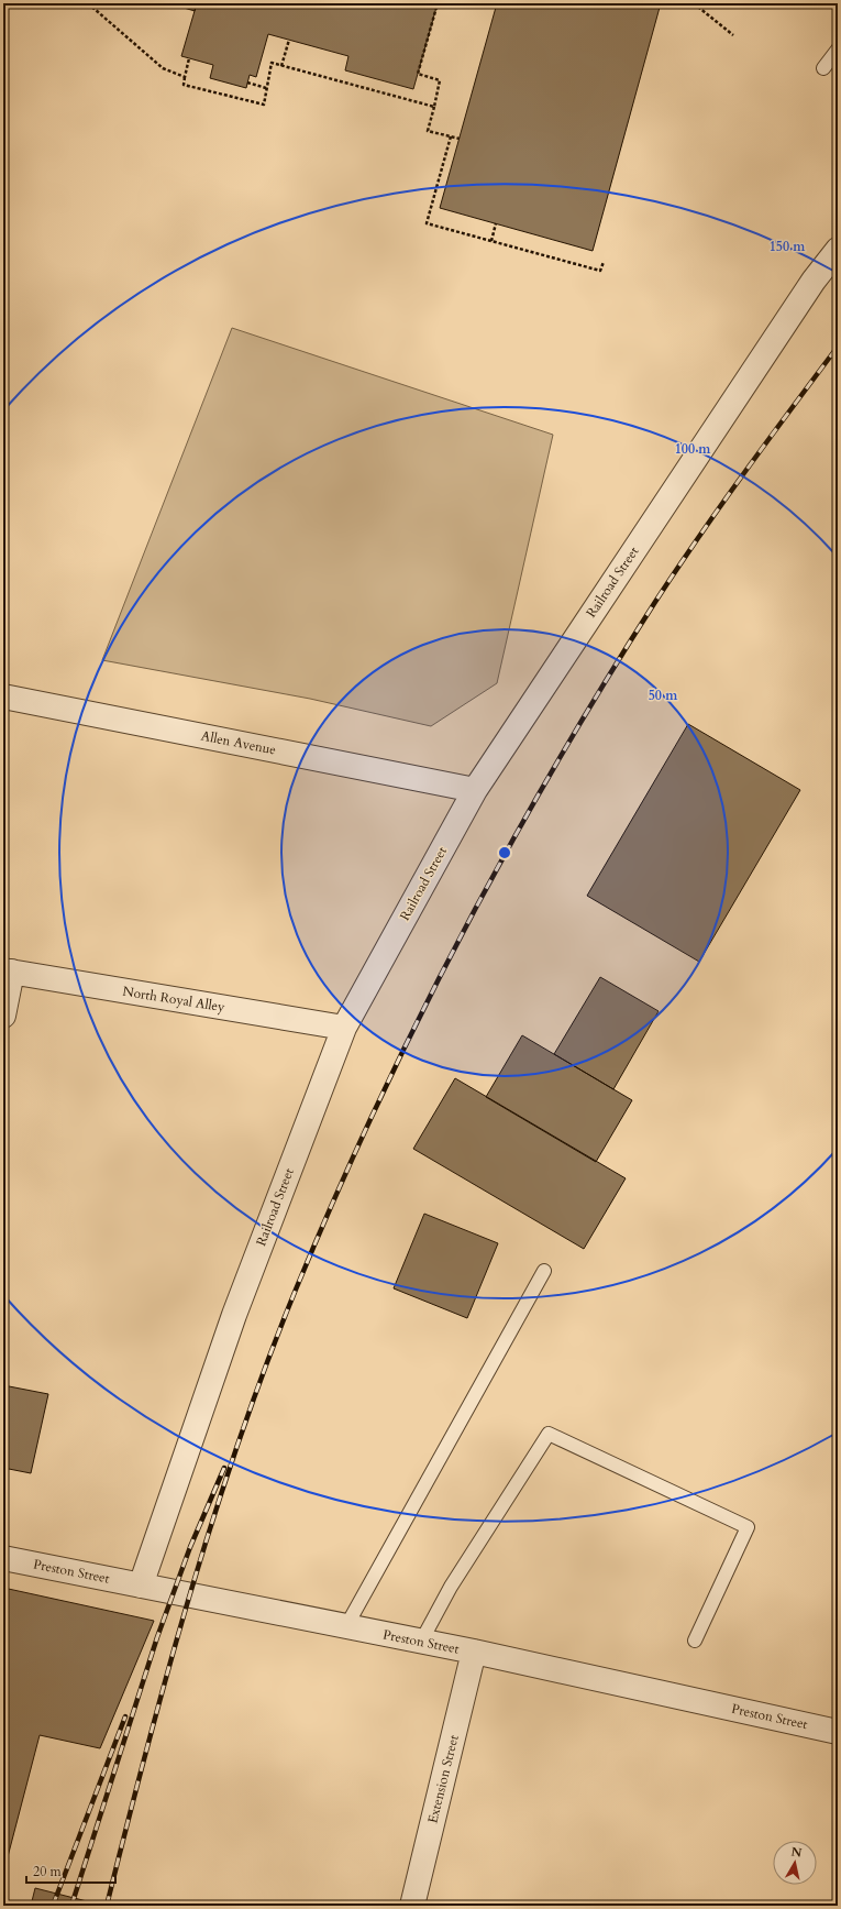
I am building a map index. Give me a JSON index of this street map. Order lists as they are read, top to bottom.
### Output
{
  "streets": {
    "street": [
      "Railroad Street",
      "Allen Avenue",
      "North Royal Alley",
      "Preston Street",
      "Extension Street"
    ]
  },
  "crossings": [
    ["Railroad Street", "Allen Avenue"],
    ["Railroad Street", "North Royal Alley"],
    ["Railroad Street", "Preston Street"],
    ["Preston Street", "Extension Street"]
  ],
  "scale_bar": "20 m",
  "north": "top",
  "rings": ["150 m", "100 m", "50 m"]
}
